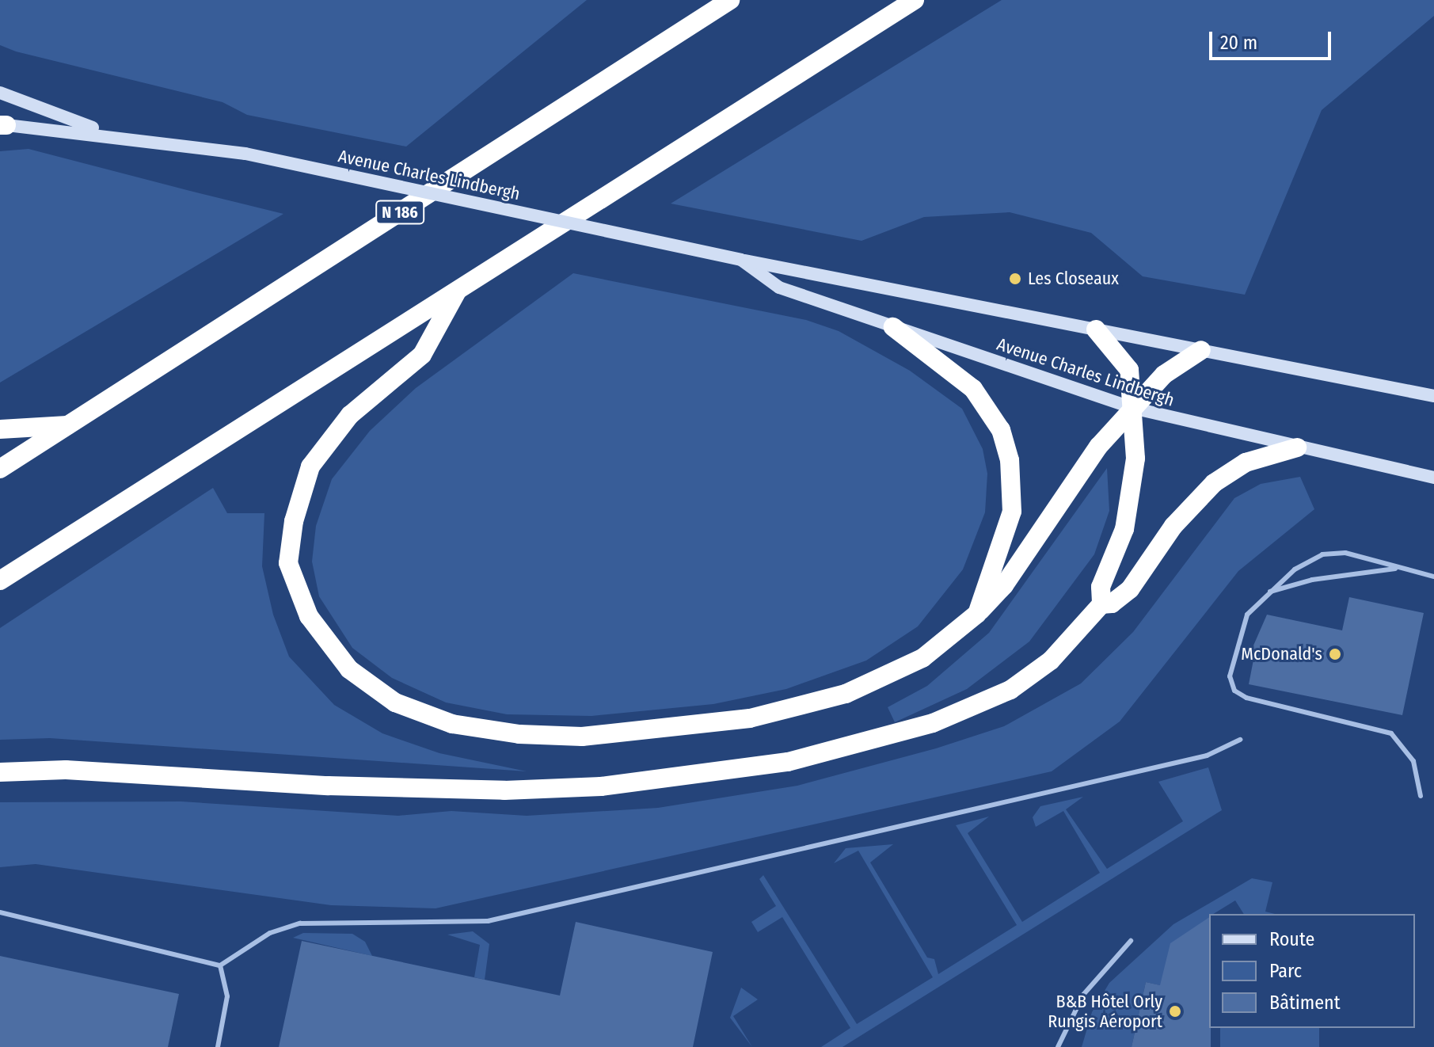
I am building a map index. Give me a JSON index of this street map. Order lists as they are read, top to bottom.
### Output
{
  "streets": {
    "highway": ["N 186"],
    "main road": ["Avenue Charles Lindbergh"]
  },
  "places": ["Les Closeaux", "McDonald's", "B&B Hôtel Orly Rungis Aéroport"],
  "legend": ["Route", "Parc", "Bâtiment"],
  "scale_bar": "20 m"
}
